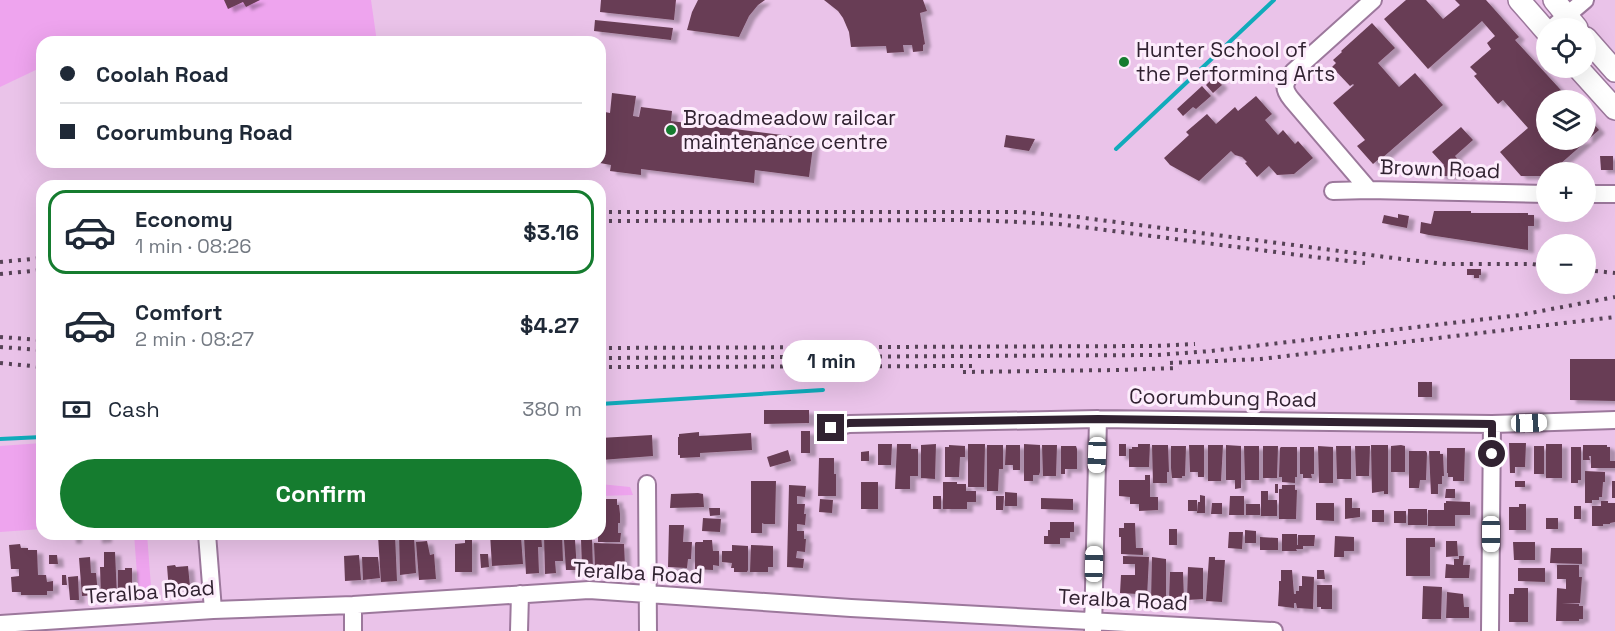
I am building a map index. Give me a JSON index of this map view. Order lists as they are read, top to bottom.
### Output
{
  "streets": {
    "street": ["Brown Road", "Coorumbung Road", "Teralba Road"]
  },
  "places": ["Hunter School of the Performing Arts", "Broadmeadow railcar maintenance centre"],
  "page": {
    "map_buttons": ["+", "−"],
    "banner": ["Coolah Road", "Coorumbung Road"],
    "list": [
      {
        "name": "Economy",
        "note": "1 min · 08:26",
        "value": "$3.16"
      },
      {
        "name": "Comfort",
        "note": "2 min · 08:27",
        "value": "$4.27"
      }
    ],
    "bubble": "1 min",
    "pay": ["Cash", "380 m"],
    "buttons": "Confirm"
  }
}
